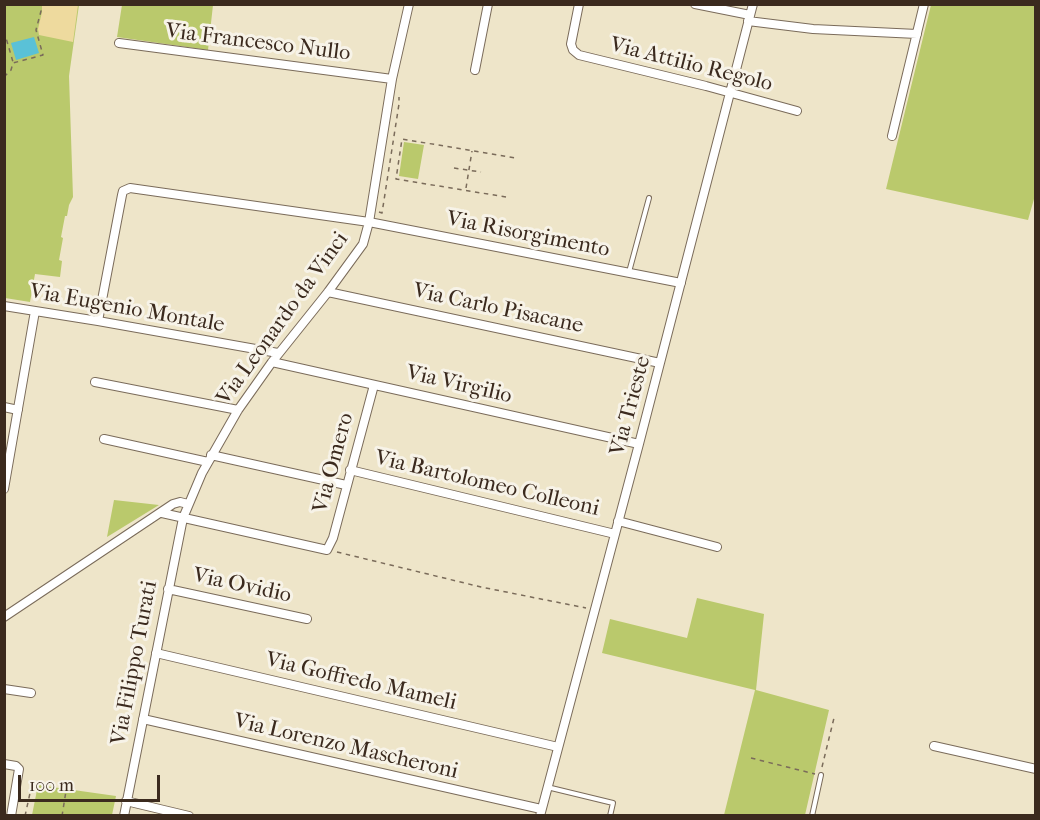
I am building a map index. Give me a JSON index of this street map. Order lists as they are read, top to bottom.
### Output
{
  "streets": {
    "street": [
      "Via Francesco Nullo",
      "Via Attilio Regolo",
      "Via Risorgimento",
      "Via Eugenio Montale",
      "Via Carlo Pisacane",
      "Via Leonardo da Vinci",
      "Via Virgilio",
      "Via Trieste",
      "Via Omero",
      "Via Bartolomeo Colleoni",
      "Via Ovidio",
      "Via Filippo Turati",
      "Via Goffredo Mameli",
      "Via Lorenzo Mascheroni"
    ]
  },
  "crossings": [
    ["Via Francesco Nullo", "Via Leonardo da Vinci"],
    ["Via Attilio Regolo", "Via Trieste"],
    ["Via Risorgimento", "Via Eugenio Montale"],
    ["Via Risorgimento", "Via Leonardo da Vinci"],
    ["Via Risorgimento", "Via Trieste"],
    ["Via Eugenio Montale", "Via Leonardo da Vinci"],
    ["Via Carlo Pisacane", "Via Leonardo da Vinci"],
    ["Via Carlo Pisacane", "Via Trieste"],
    ["Via Leonardo da Vinci", "Via Virgilio"],
    ["Via Leonardo da Vinci", "Via Filippo Turati"],
    ["Via Virgilio", "Via Trieste"],
    ["Via Virgilio", "Via Omero"],
    ["Via Trieste", "Via Bartolomeo Colleoni"],
    ["Via Trieste", "Via Goffredo Mameli"],
    ["Via Trieste", "Via Lorenzo Mascheroni"],
    ["Via Omero", "Via Bartolomeo Colleoni"],
    ["Via Ovidio", "Via Filippo Turati"],
    ["Via Filippo Turati", "Via Goffredo Mameli"],
    ["Via Filippo Turati", "Via Lorenzo Mascheroni"]
  ],
  "scale_bar": "100 m"
}
